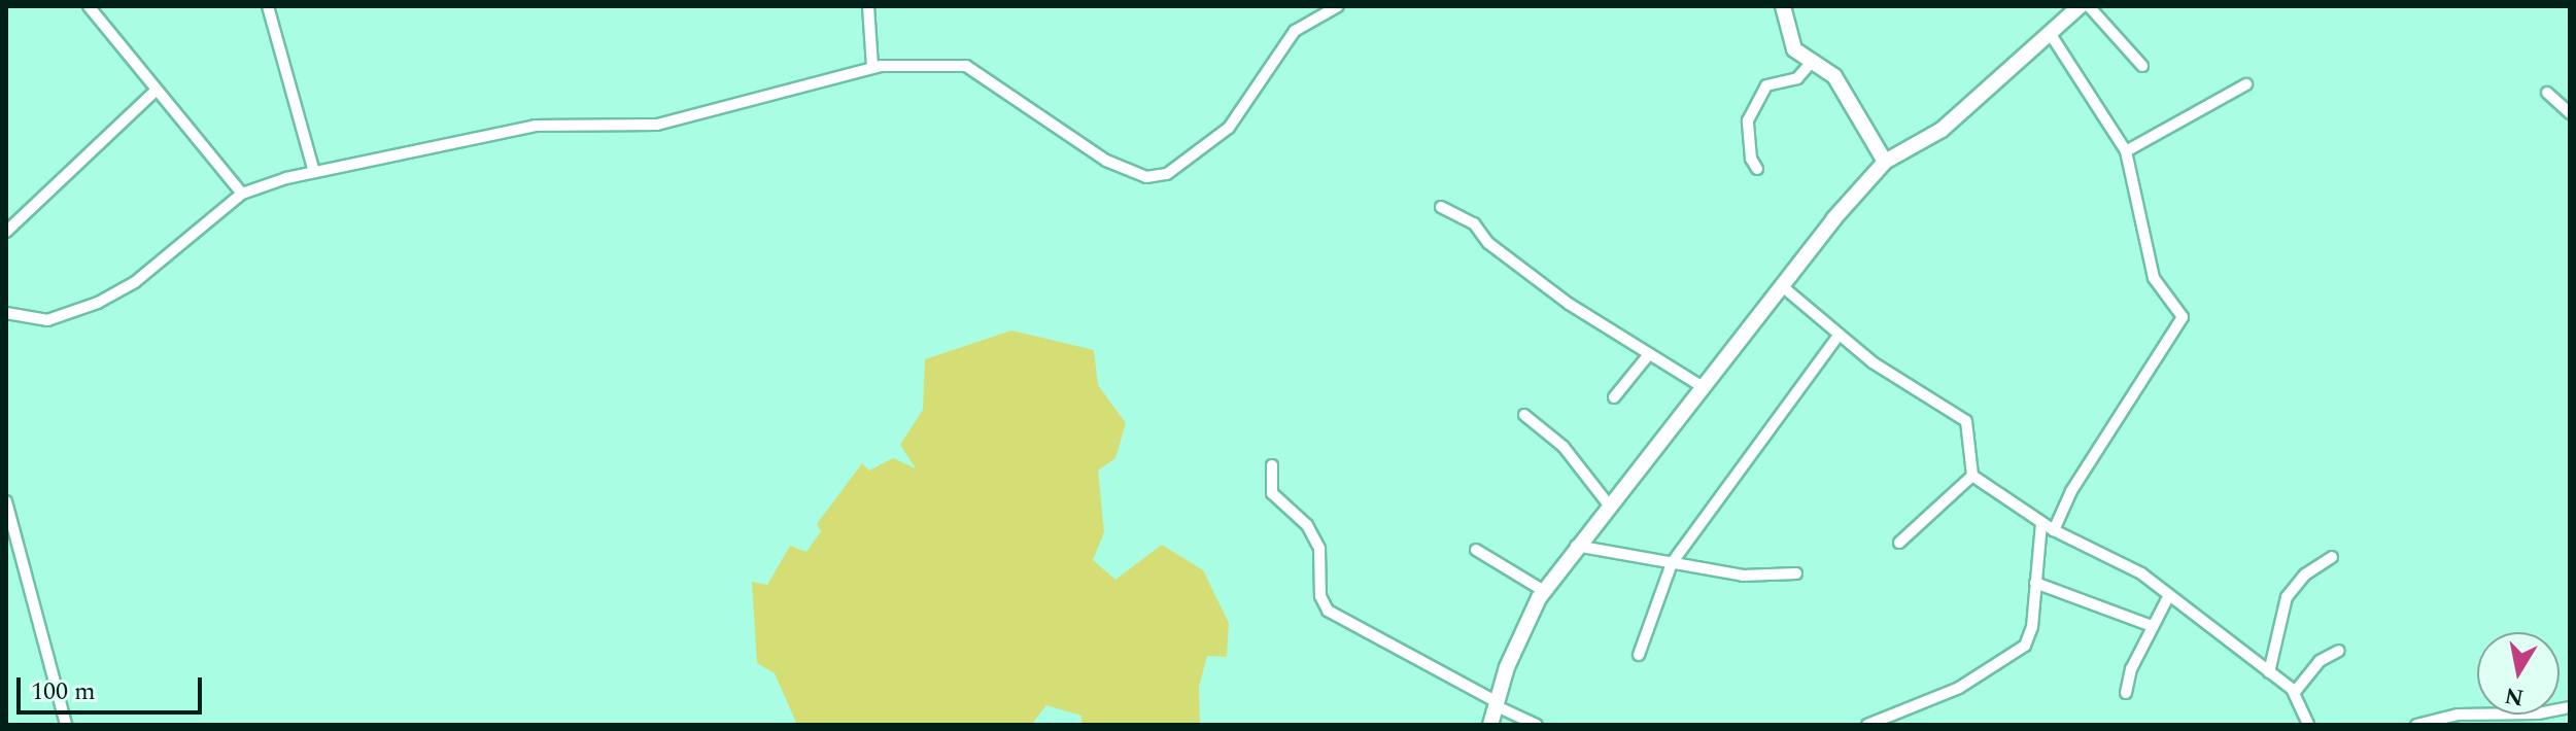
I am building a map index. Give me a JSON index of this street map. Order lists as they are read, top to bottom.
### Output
{
  "scale_bar": "100 m",
  "north": "bottom"
}
